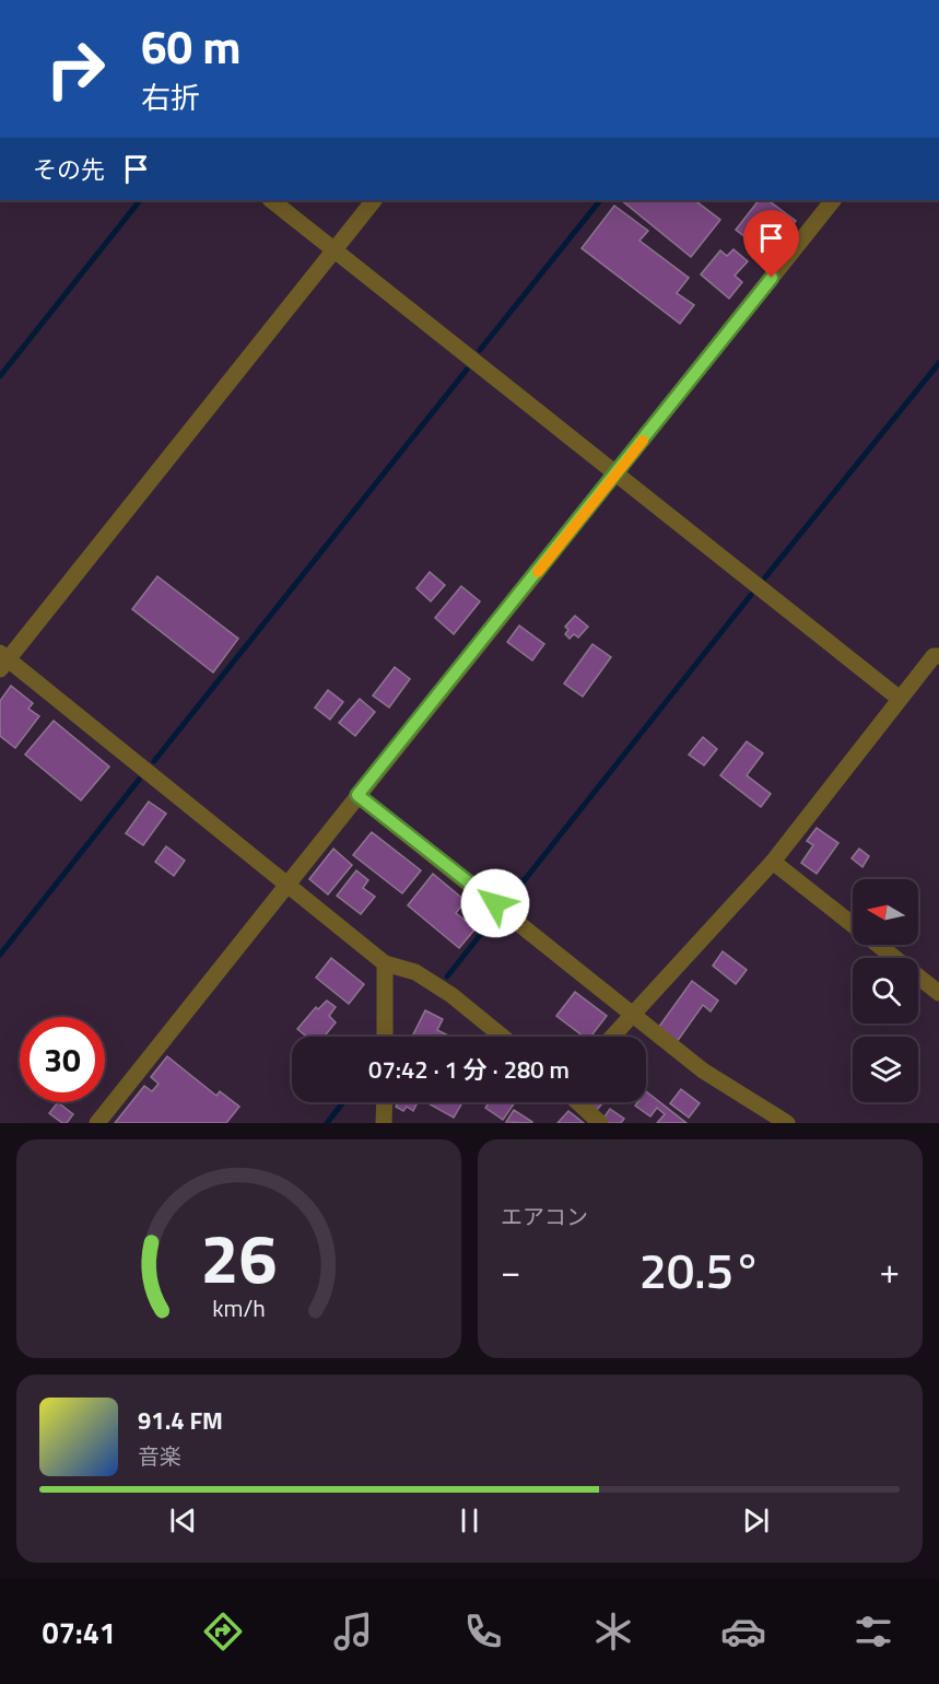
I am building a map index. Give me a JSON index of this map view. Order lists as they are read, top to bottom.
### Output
{
  "north": "left",
  "page": {
    "turn": ["60 m", "右折"],
    "then": "その先",
    "limit": "30",
    "trip": "07:42 · 1 分 · 280 m",
    "tile": "エアコン",
    "heat": ["−", "20.5°", "+"],
    "song": ["91.4 FM", "音楽"],
    "tabs": "07:41",
    "gauge": ["26", "km/h"]
  }
}
